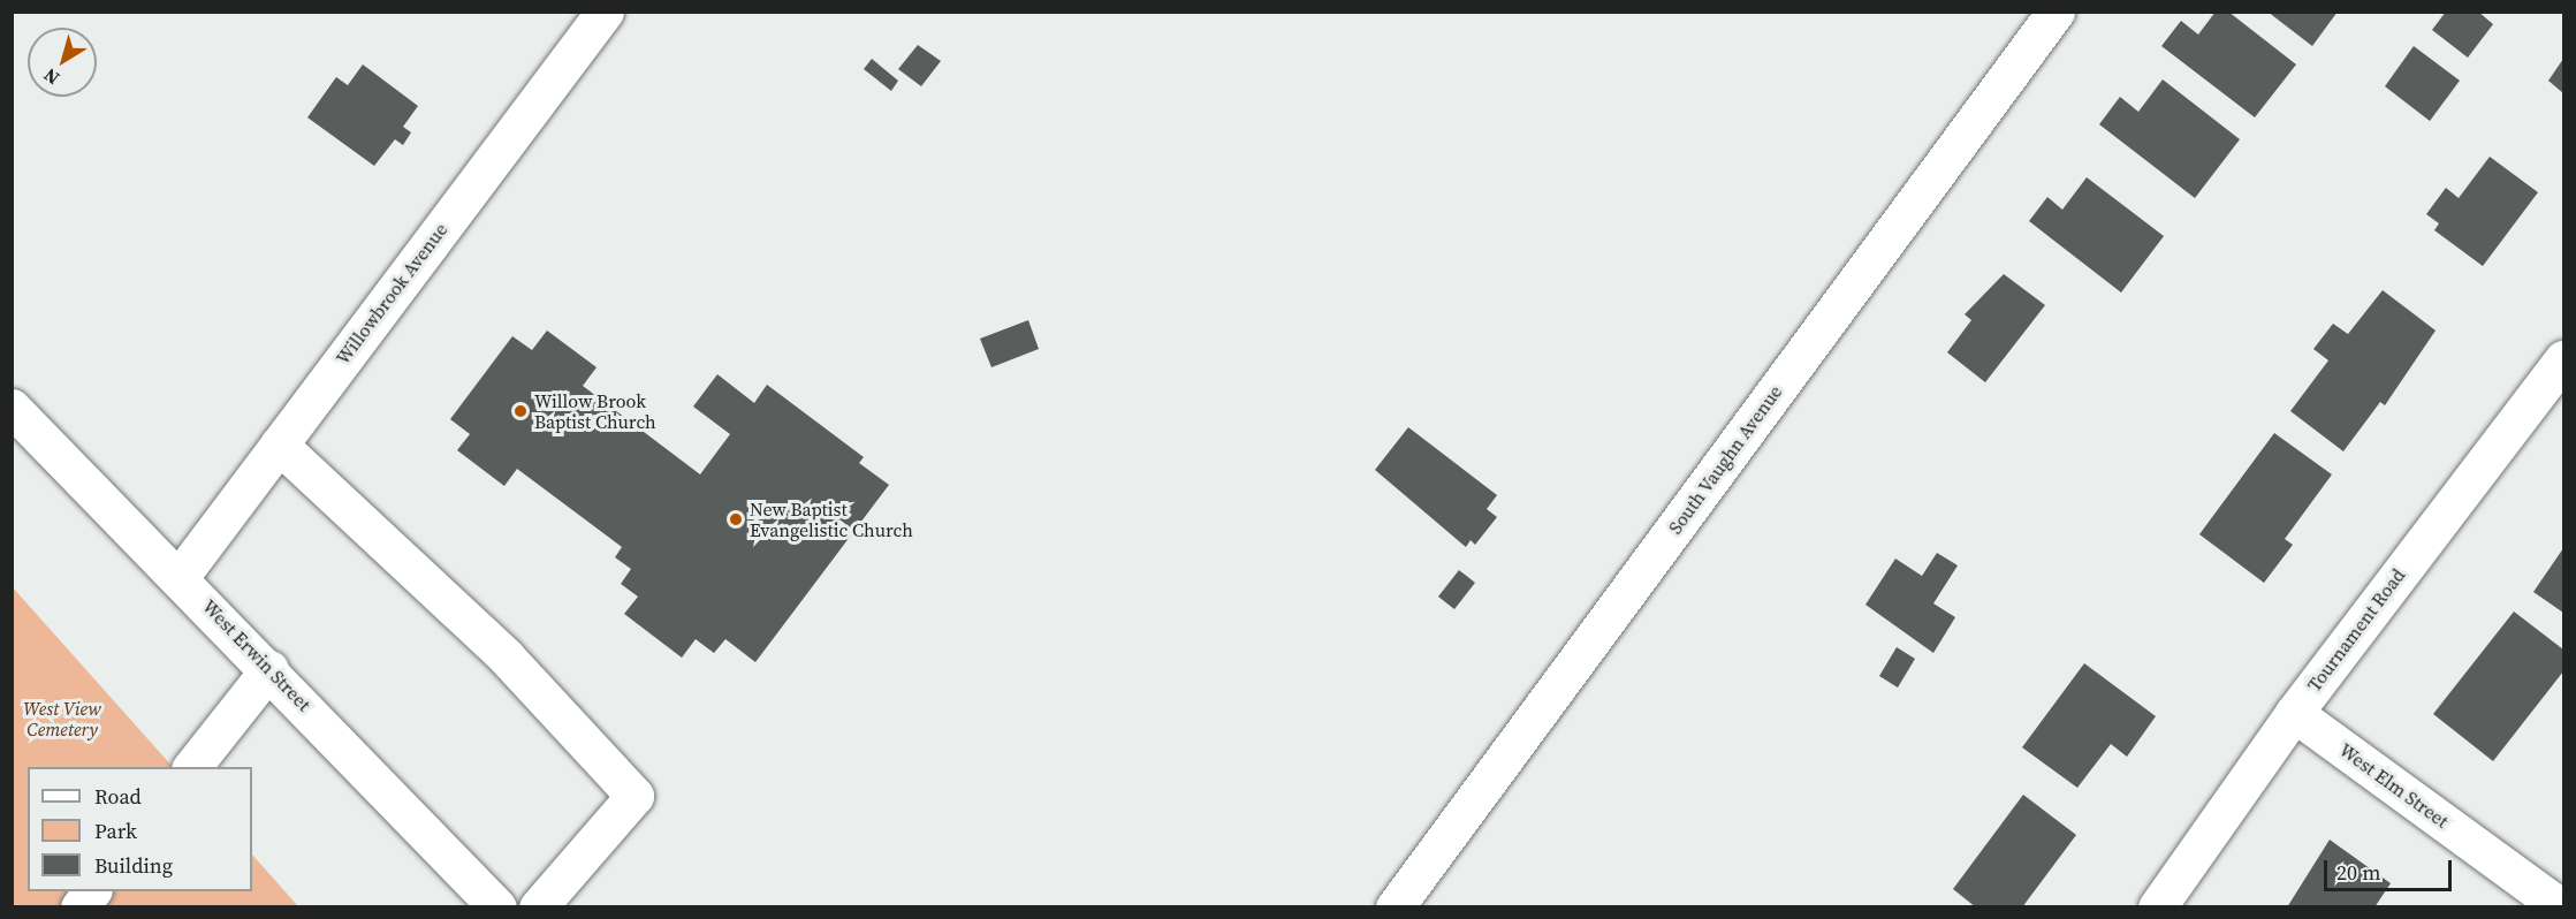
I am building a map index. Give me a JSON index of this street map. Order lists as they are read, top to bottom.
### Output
{
  "streets": {
    "street": [
      "Willowbrook Avenue",
      "South Vaughn Avenue",
      "Tournament Road",
      "West Erwin Street",
      "West Elm Street"
    ]
  },
  "crossings": [
    ["Willowbrook Avenue", "West Erwin Street"],
    ["Tournament Road", "West Elm Street"]
  ],
  "parks": ["West View Cemetery"],
  "places": ["Willow Brook Baptist Church", "New Baptist Evangelistic Church"],
  "legend": ["Road", "Park", "Building"],
  "scale_bar": "20 m",
  "north": "bottom left"
}
